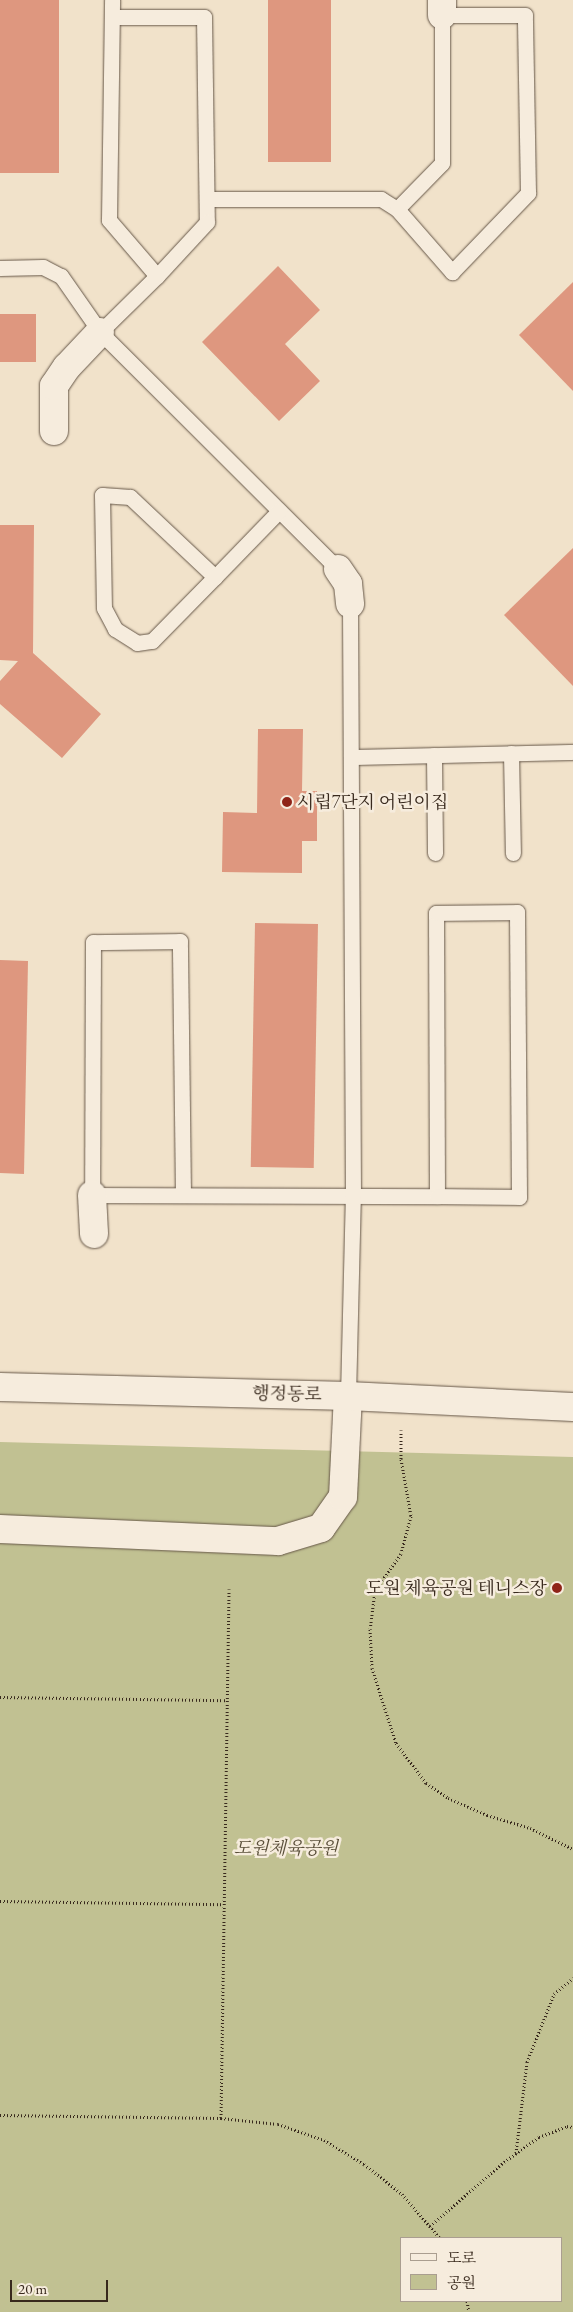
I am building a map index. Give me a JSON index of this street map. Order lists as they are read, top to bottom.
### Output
{
  "streets": {
    "street": ["행정동로"]
  },
  "parks": ["도원체육공원"],
  "places": ["시립7단지 어린이집", "도원 체육공원 테니스장"],
  "legend": ["도로", "공원"],
  "scale_bar": "20 m"
}
